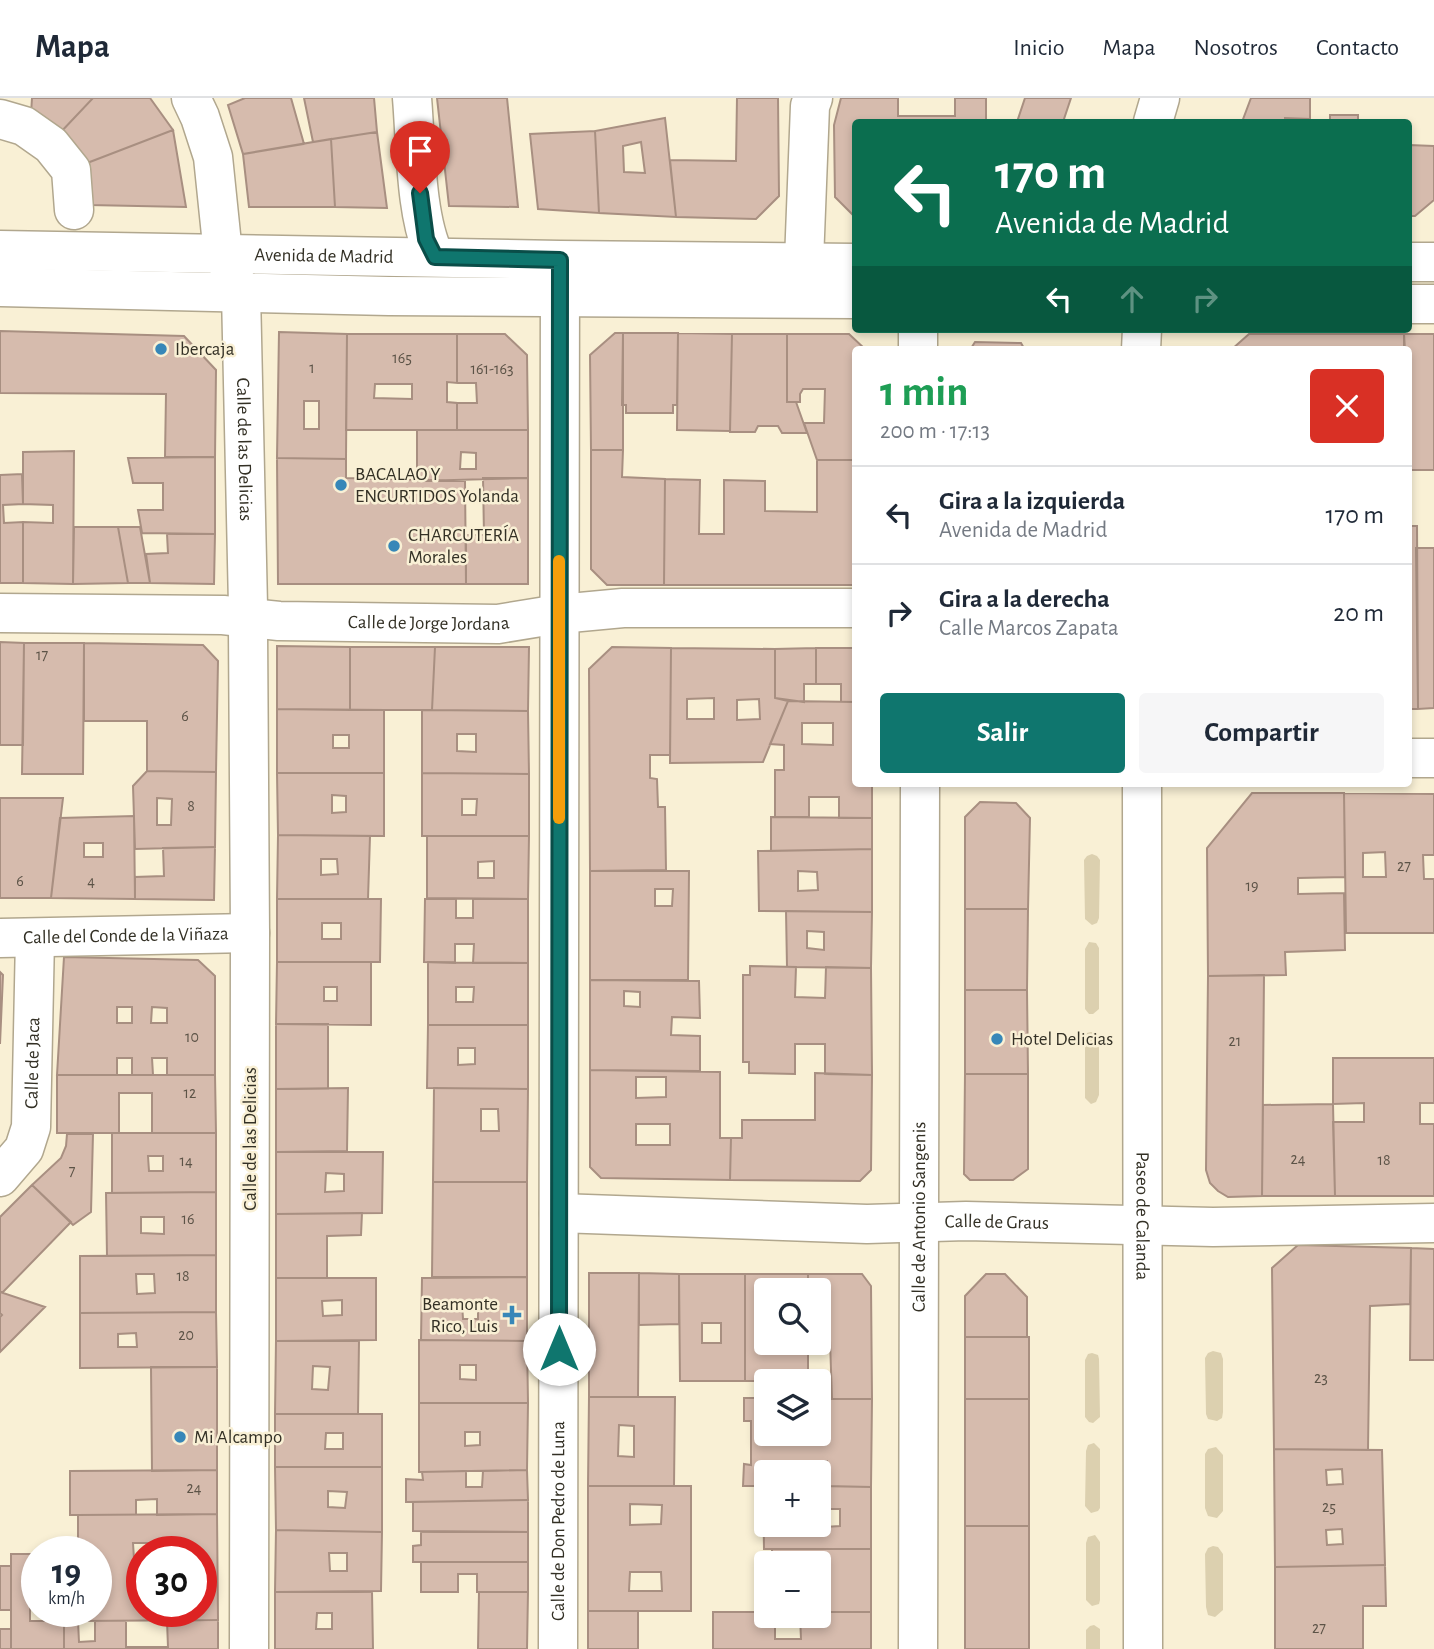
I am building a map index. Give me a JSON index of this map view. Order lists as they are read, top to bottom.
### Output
{
  "streets": {
    "street": [
      "Avenida de Madrid",
      "Calle de las Delicias",
      "Calle de Jorge Jordana",
      "Calle del Conde de la Viñaza",
      "Calle de Jaca",
      "Calle de Antonio Sangenis",
      "Paseo de Calanda",
      "Calle de Graus",
      "Calle de Don Pedro de Luna"
    ]
  },
  "crossings": [
    ["Avenida de Madrid", "Calle de las Delicias"],
    ["Avenida de Madrid", "Calle de Don Pedro de Luna"],
    ["Calle de las Delicias", "Calle del Conde de la Viñaza"],
    ["Calle de Jorge Jordana", "Calle de Don Pedro de Luna"],
    ["Calle del Conde de la Viñaza", "Calle de Jaca"],
    ["Calle de Antonio Sangenis", "Calle de Graus"],
    ["Paseo de Calanda", "Calle de Graus"],
    ["Calle de Graus", "Calle de Don Pedro de Luna"]
  ],
  "places": {
    "other": [
      "Ibercaja",
      "BACALAO Y ENCURTIDOS Yolanda",
      "CHARCUTERÍA Morales",
      "Hotel Delicias",
      "Mi Alcampo"
    ],
    "health": ["Beamonte Rico, Luis"]
  },
  "house_numbers": [
    "165",
    "1",
    "161-163",
    "17",
    "6",
    "8",
    "27",
    "6",
    "4",
    "19",
    "10",
    "21",
    "12",
    "24",
    "18",
    "14",
    "7",
    "16",
    "18",
    "20",
    "23",
    "24",
    "25",
    "27"
  ],
  "page": {
    "header": "Mapa",
    "nav": [
      "Inicio",
      "Mapa",
      "Nosotros",
      "Contacto"
    ],
    "turn": ["170 m", "Avenida de Madrid"],
    "heading": ["1 min", "200 m · 17:13"],
    "list": [
      {
        "name": "Gira a la izquierda",
        "note": "Avenida de Madrid",
        "value": "170 m"
      },
      {
        "name": "Gira a la derecha",
        "note": "Calle Marcos Zapata",
        "value": "20 m"
      }
    ],
    "buttons": ["Salir", "Compartir"],
    "map_buttons": ["+", "−"],
    "speed": "19 km/h",
    "limit": "30"
  }
}
